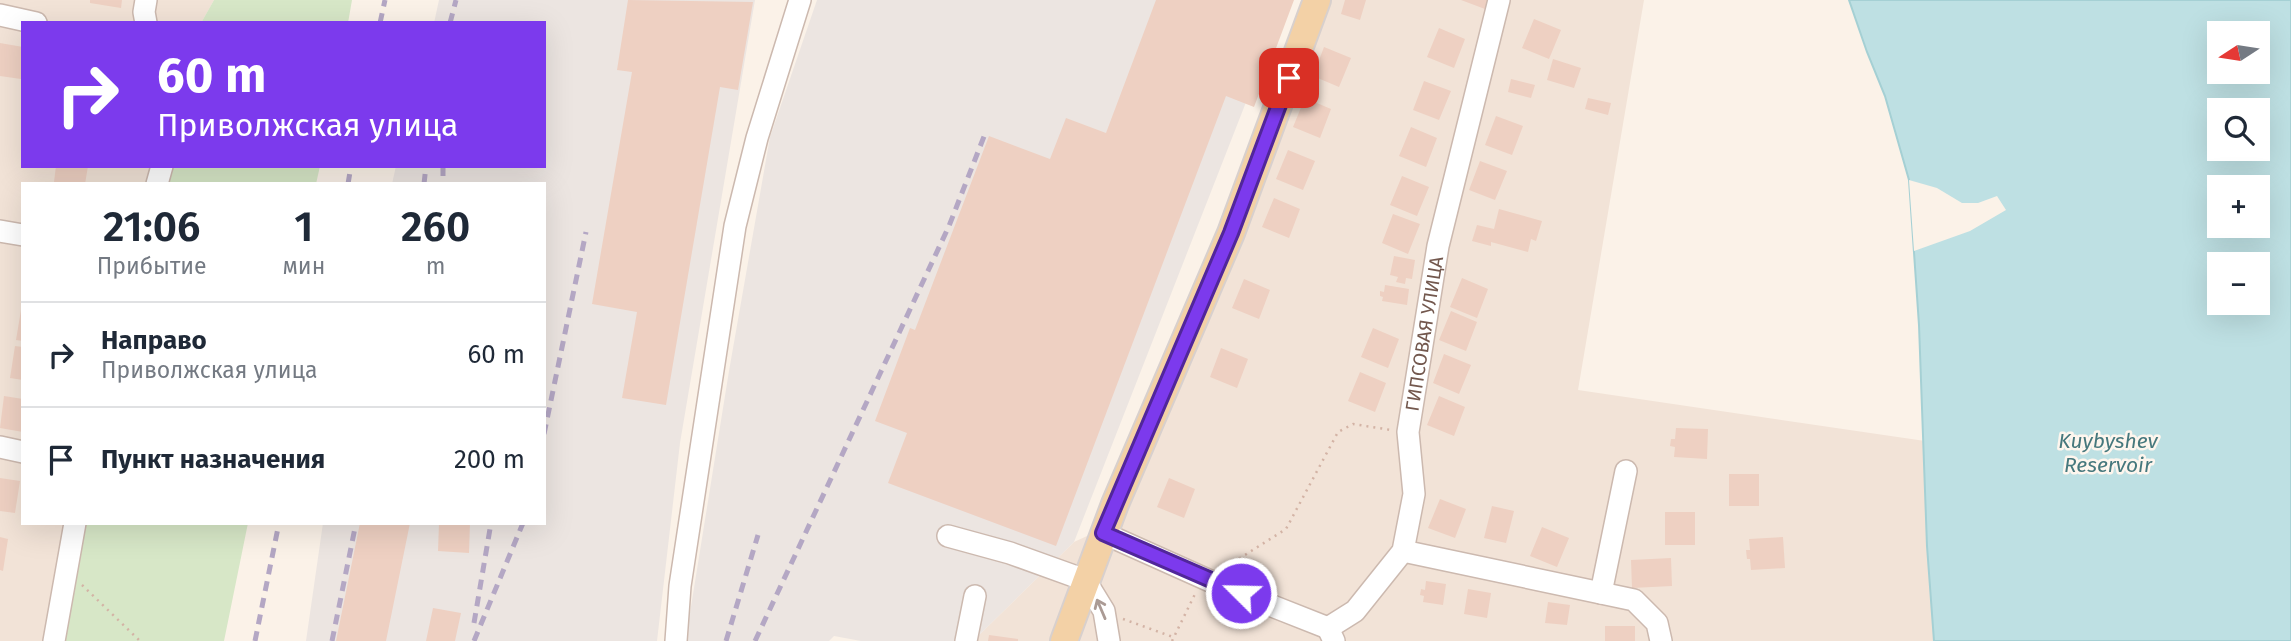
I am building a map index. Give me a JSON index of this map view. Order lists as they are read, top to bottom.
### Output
{
  "streets": {
    "street": ["ГИПСОВАЯ УЛИЦА"]
  },
  "water": ["Kuybyshev Reservoir"],
  "north": "left",
  "page": {
    "map_buttons": ["+", "−"],
    "turn": ["60 m", "Приволжская улица"],
    "eta": [
      "21:06",
      "Прибытие",
      "1",
      "мин",
      "260",
      "m"
    ],
    "list": [
      {
        "name": "Направо",
        "note": "Приволжская улица",
        "value": "60 m"
      },
      {
        "name": "Пункт назначения",
        "value": "200 m"
      }
    ]
  }
}
